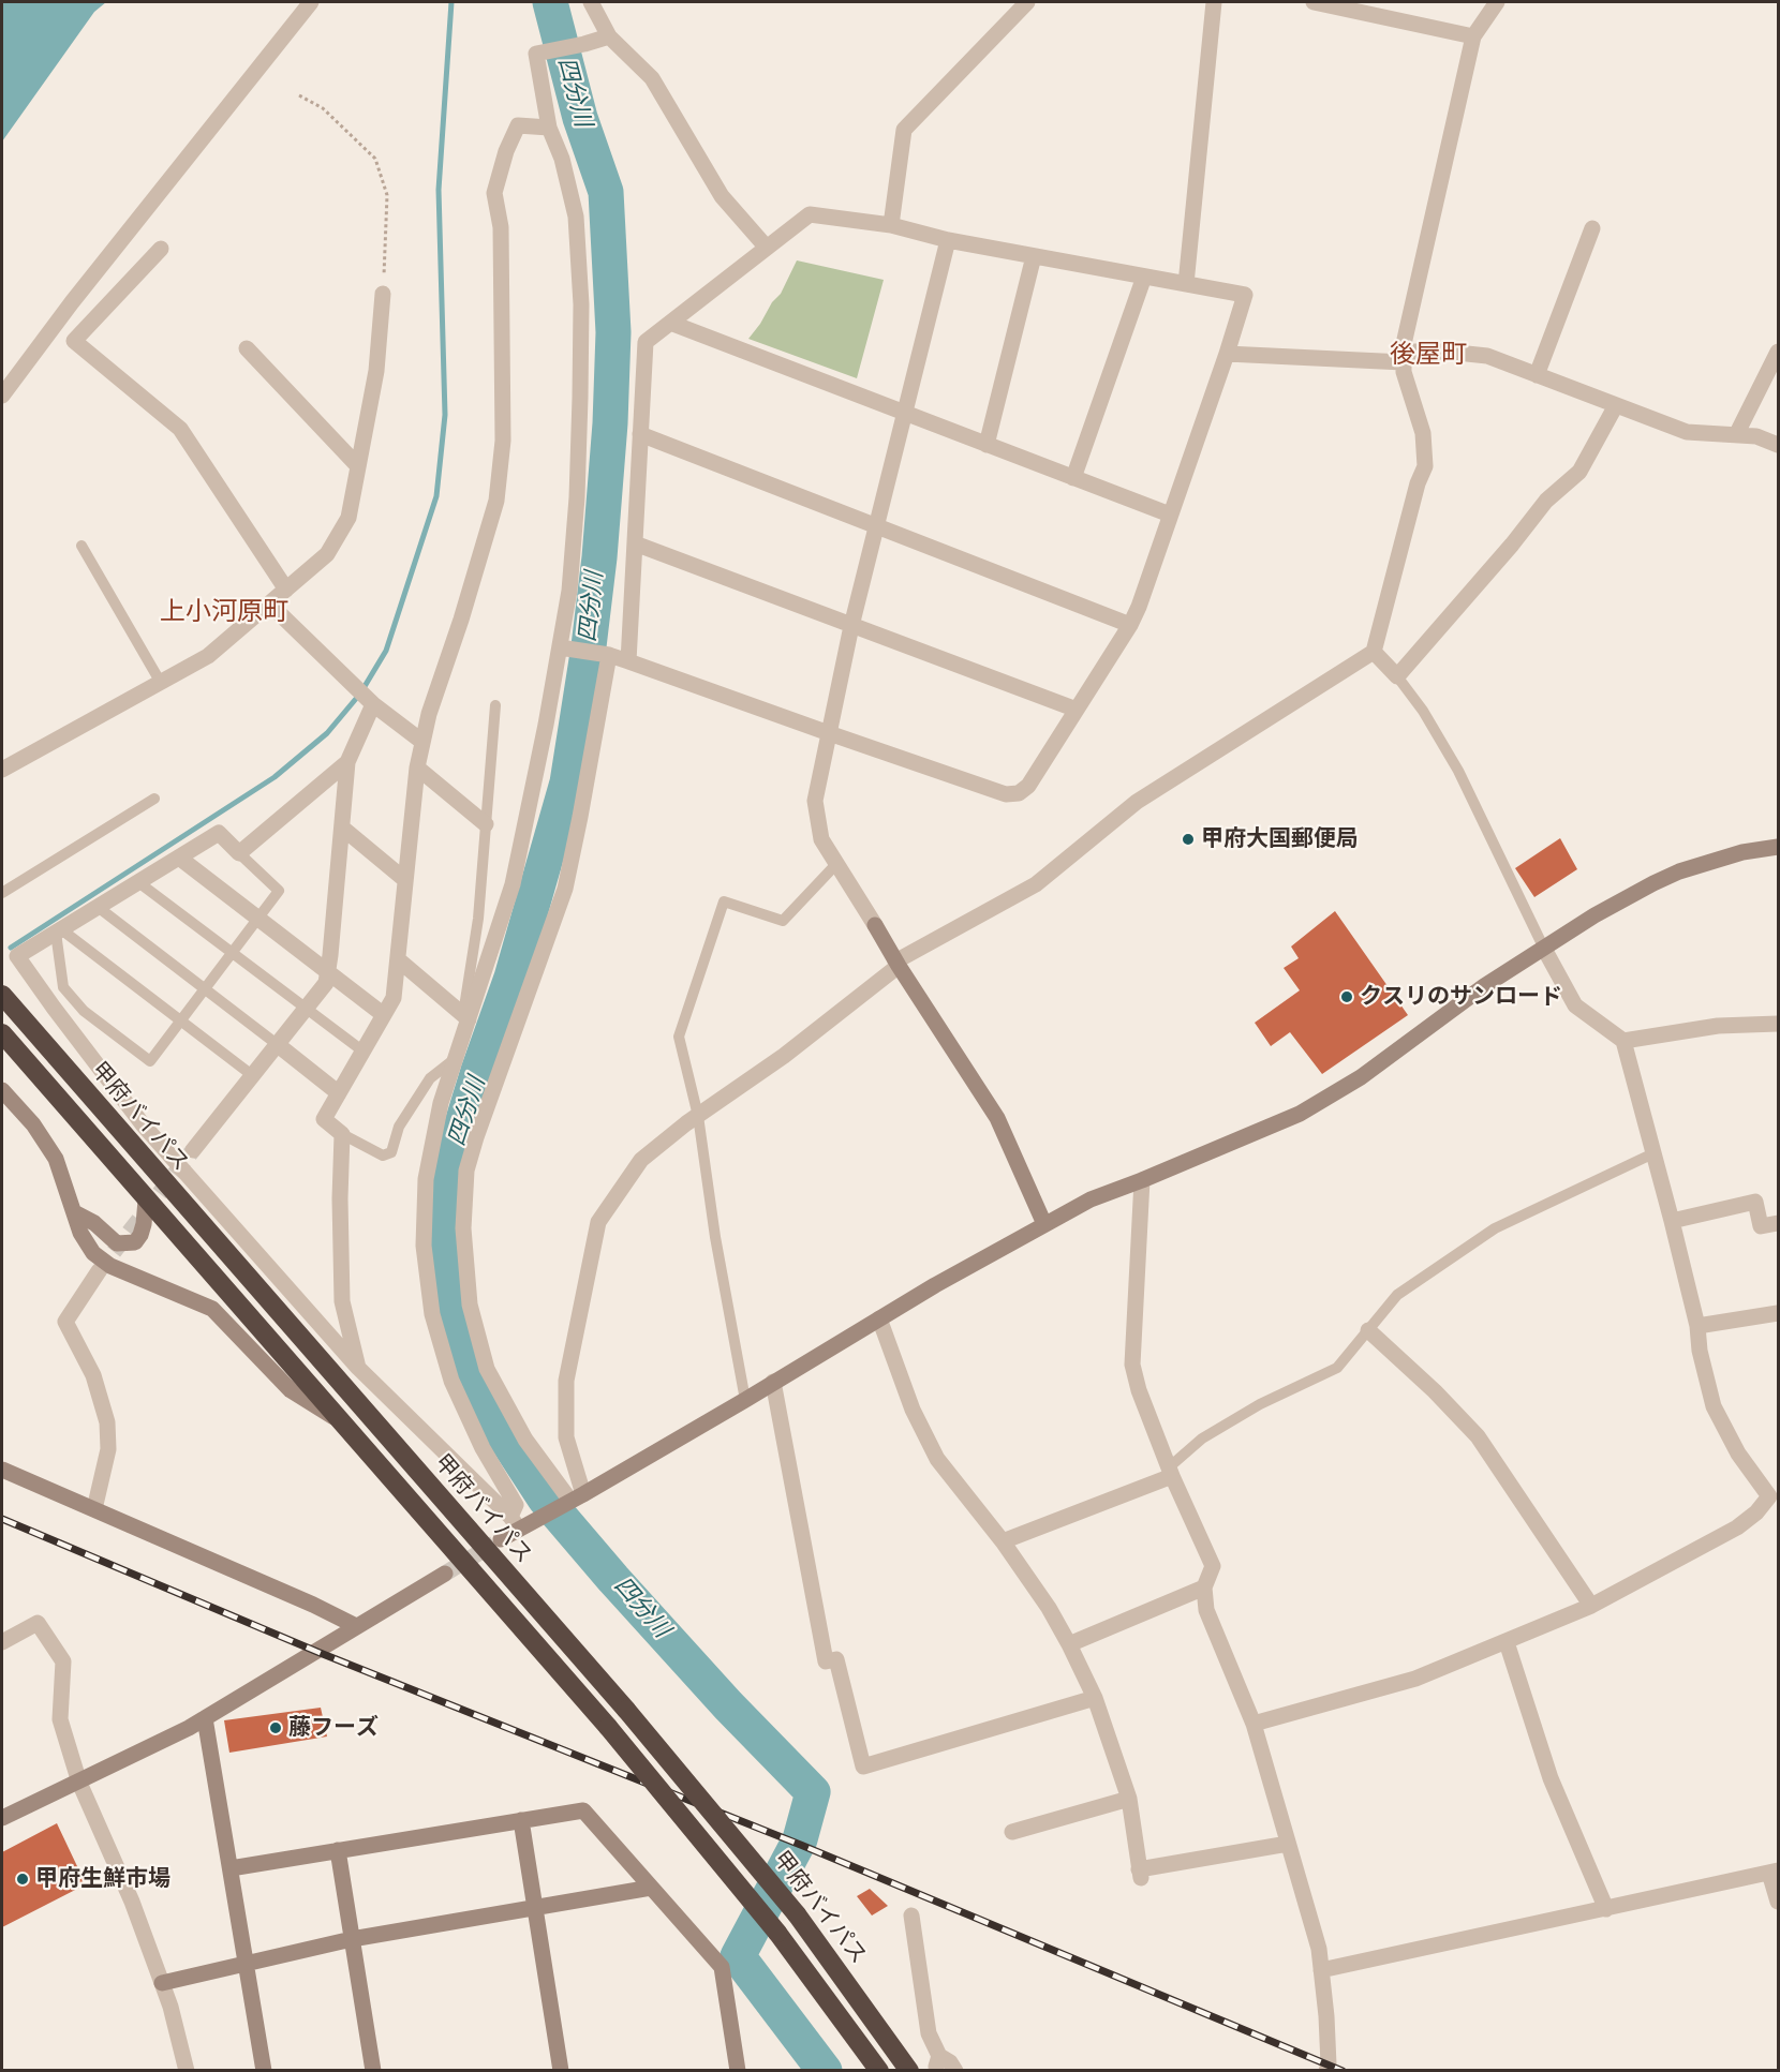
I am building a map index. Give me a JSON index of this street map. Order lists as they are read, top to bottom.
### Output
{
  "streets": {
    "highway": ["甲府バイパス"]
  },
  "districts": ["後屋町", "上小河原町"],
  "water": ["四分川"],
  "places": [
    "甲府大国郵便局",
    "クスリのサンロード",
    "藤フーズ",
    "甲府生鮮市場"
  ]
}
